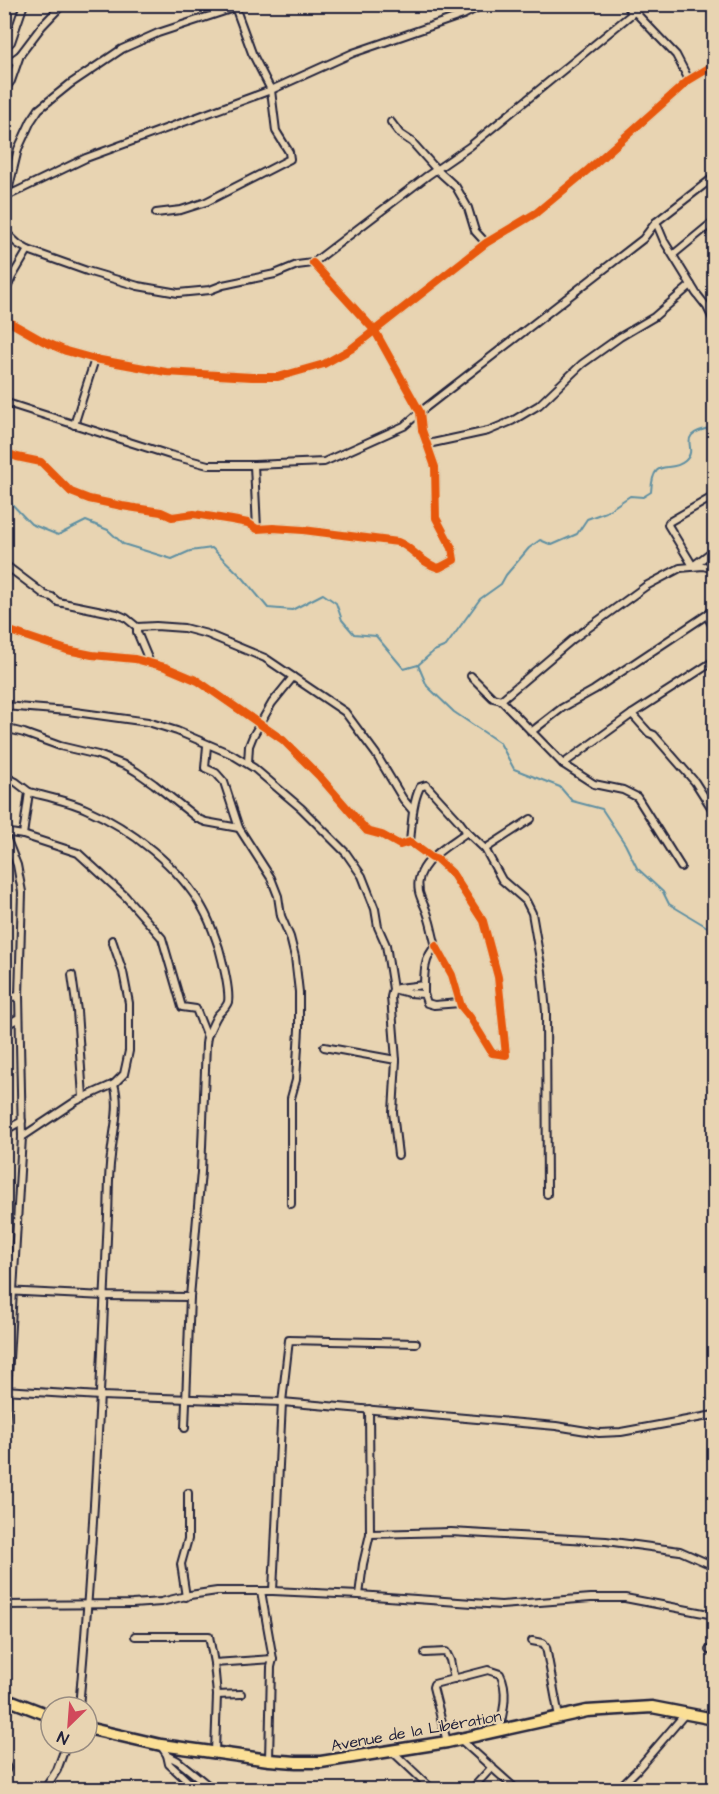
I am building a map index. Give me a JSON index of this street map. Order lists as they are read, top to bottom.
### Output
{
  "streets": {
    "highway": ["Avenue de la Libération"]
  },
  "north": "bottom left"
}
